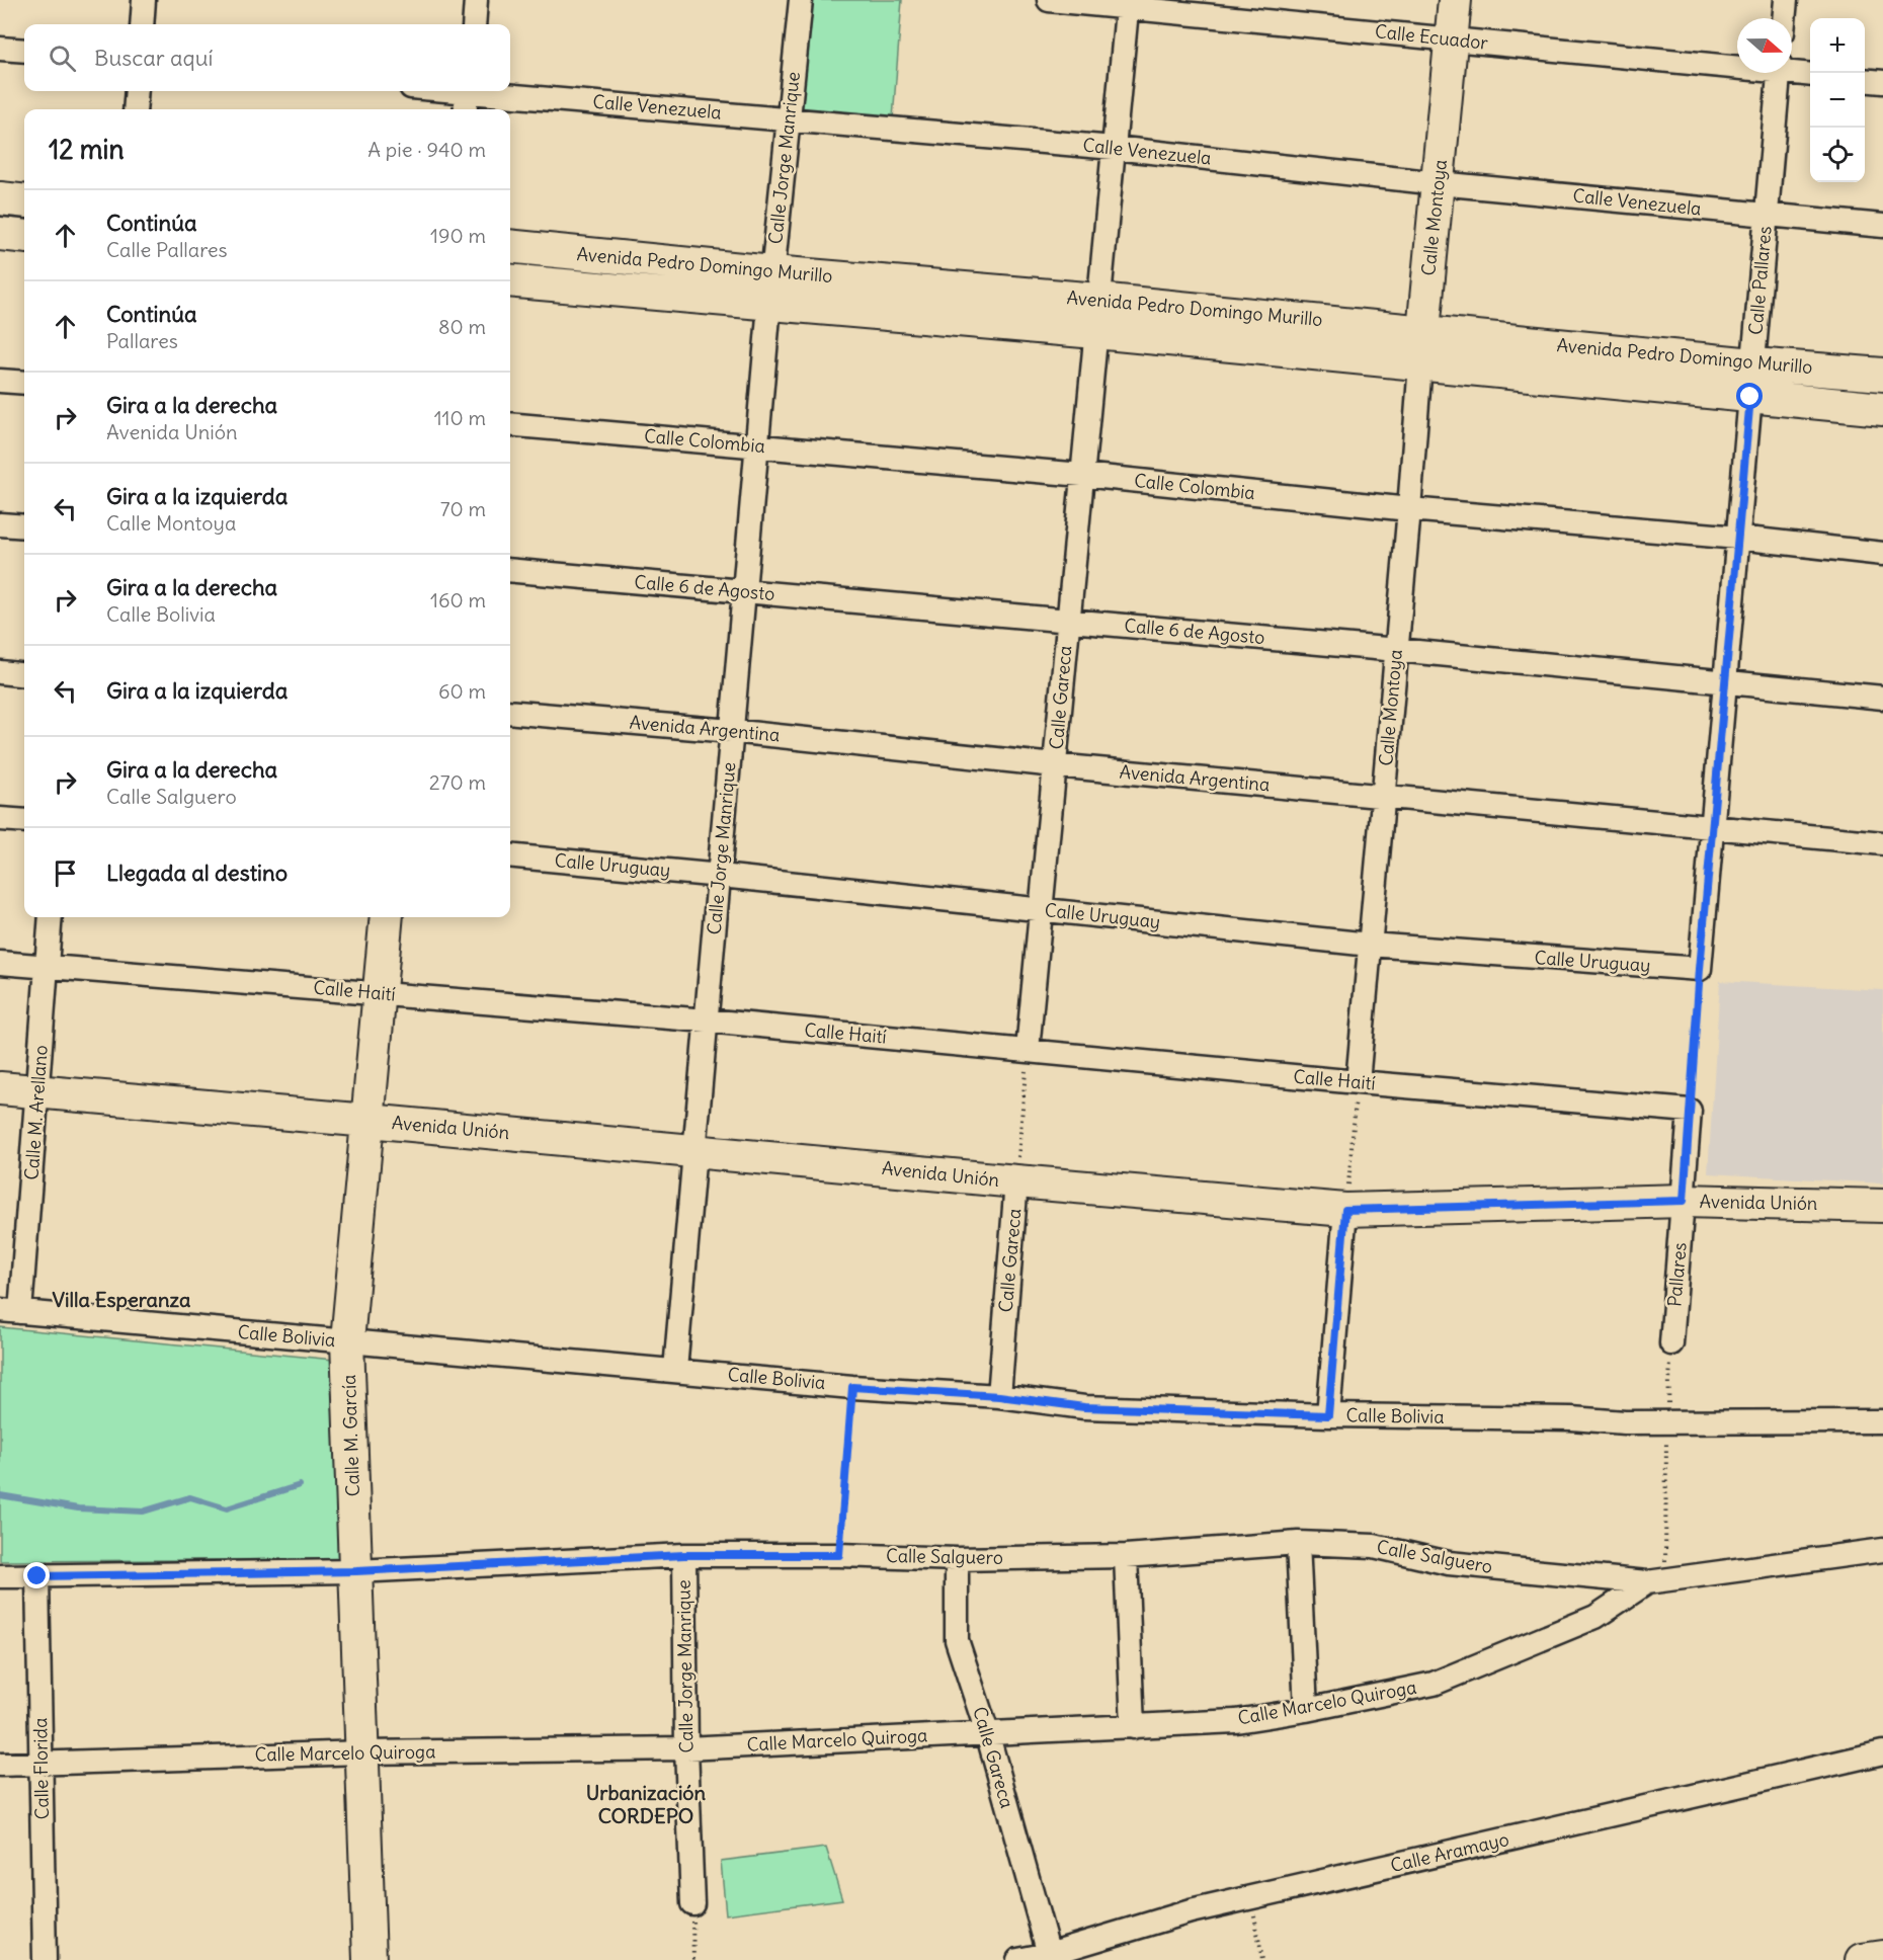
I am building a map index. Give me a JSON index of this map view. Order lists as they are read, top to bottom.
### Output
{
  "streets": {
    "main road": [
      "Calle Montoya",
      "Avenida Pedro Domingo Murillo",
      "Avenida Unión",
      "Calle M. García"
    ],
    "street": [
      "Calle Ecuador",
      "Calle Venezuela",
      "Calle Jorge Manrique",
      "Calle Pallares",
      "Calle Colombia",
      "Calle 6 de Agosto",
      "Calle Gareca",
      "Avenida Argentina",
      "Calle Uruguay",
      "Calle Haití",
      "Calle M. Arellano",
      "Pallares",
      "Calle Bolivia",
      "Calle Salguero",
      "Calle Marcelo Quiroga",
      "Calle Florida",
      "Calle Aramayo"
    ]
  },
  "crossings": [
    ["Calle Ecuador", "Calle Montoya"],
    ["Calle Ecuador", "Calle Gareca"],
    ["Calle Venezuela", "Calle Jorge Manrique"],
    ["Calle Venezuela", "Calle Montoya"],
    ["Calle Venezuela", "Calle Pallares"],
    ["Calle Venezuela", "Calle Gareca"],
    ["Calle Jorge Manrique", "Avenida Pedro Domingo Murillo"],
    ["Calle Jorge Manrique", "Calle Colombia"],
    ["Calle Jorge Manrique", "Calle 6 de Agosto"],
    ["Calle Jorge Manrique", "Avenida Argentina"],
    ["Calle Jorge Manrique", "Calle Uruguay"],
    ["Calle Jorge Manrique", "Calle Haití"],
    ["Calle Jorge Manrique", "Avenida Unión"],
    ["Calle Jorge Manrique", "Calle Bolivia"],
    ["Calle Jorge Manrique", "Calle Salguero"],
    ["Calle Jorge Manrique", "Calle Marcelo Quiroga"],
    ["Calle Montoya", "Avenida Pedro Domingo Murillo"],
    ["Calle Montoya", "Calle Colombia"],
    ["Calle Montoya", "Calle 6 de Agosto"],
    ["Calle Montoya", "Avenida Argentina"],
    ["Calle Montoya", "Calle Uruguay"],
    ["Calle Montoya", "Calle Haití"],
    ["Avenida Pedro Domingo Murillo", "Calle Pallares"],
    ["Avenida Pedro Domingo Murillo", "Calle Gareca"],
    ["Calle Pallares", "Calle Colombia"],
    ["Calle Pallares", "Calle 6 de Agosto"],
    ["Calle Pallares", "Avenida Argentina"],
    ["Calle Pallares", "Calle Uruguay"],
    ["Calle Colombia", "Calle Gareca"],
    ["Calle 6 de Agosto", "Calle Gareca"],
    ["Calle Gareca", "Avenida Argentina"],
    ["Calle Gareca", "Calle Uruguay"],
    ["Calle Gareca", "Calle Haití"],
    ["Calle Gareca", "Avenida Unión"],
    ["Calle Gareca", "Calle Bolivia"],
    ["Calle Gareca", "Calle Salguero"],
    ["Calle Gareca", "Calle Marcelo Quiroga"],
    ["Calle Gareca", "Calle Aramayo"],
    ["Calle Haití", "Calle M. Arellano"],
    ["Calle Haití", "Pallares"],
    ["Calle Haití", "Calle M. García"],
    ["Calle M. Arellano", "Avenida Unión"],
    ["Calle M. Arellano", "Calle Bolivia"],
    ["Avenida Unión", "Pallares"],
    ["Avenida Unión", "Calle M. García"],
    ["Calle Bolivia", "Calle M. García"],
    ["Calle M. García", "Calle Salguero"],
    ["Calle M. García", "Calle Marcelo Quiroga"],
    ["Calle Salguero", "Calle Marcelo Quiroga"],
    ["Calle Salguero", "Calle Florida"],
    ["Calle Marcelo Quiroga", "Calle Florida"]
  ],
  "districts": ["Villa Esperanza", "Urbanización CORDEPO"],
  "north": "right",
  "page": {
    "map_buttons": ["+", "−"],
    "search": "Buscar aquí",
    "heading": ["12 min", "A pie · 940 m"],
    "list": [
      ["Continúa", "Calle Pallares", "190 m"],
      ["Continúa", "Pallares", "80 m"],
      ["Gira a la derecha", "Avenida Unión", "110 m"],
      ["Gira a la izquierda", "Calle Montoya", "70 m"],
      ["Gira a la derecha", "Calle Bolivia", "160 m"],
      ["Gira a la izquierda", "60 m"],
      ["Gira a la derecha", "Calle Salguero", "270 m"],
      "Llegada al destino"
    ]
  }
}
